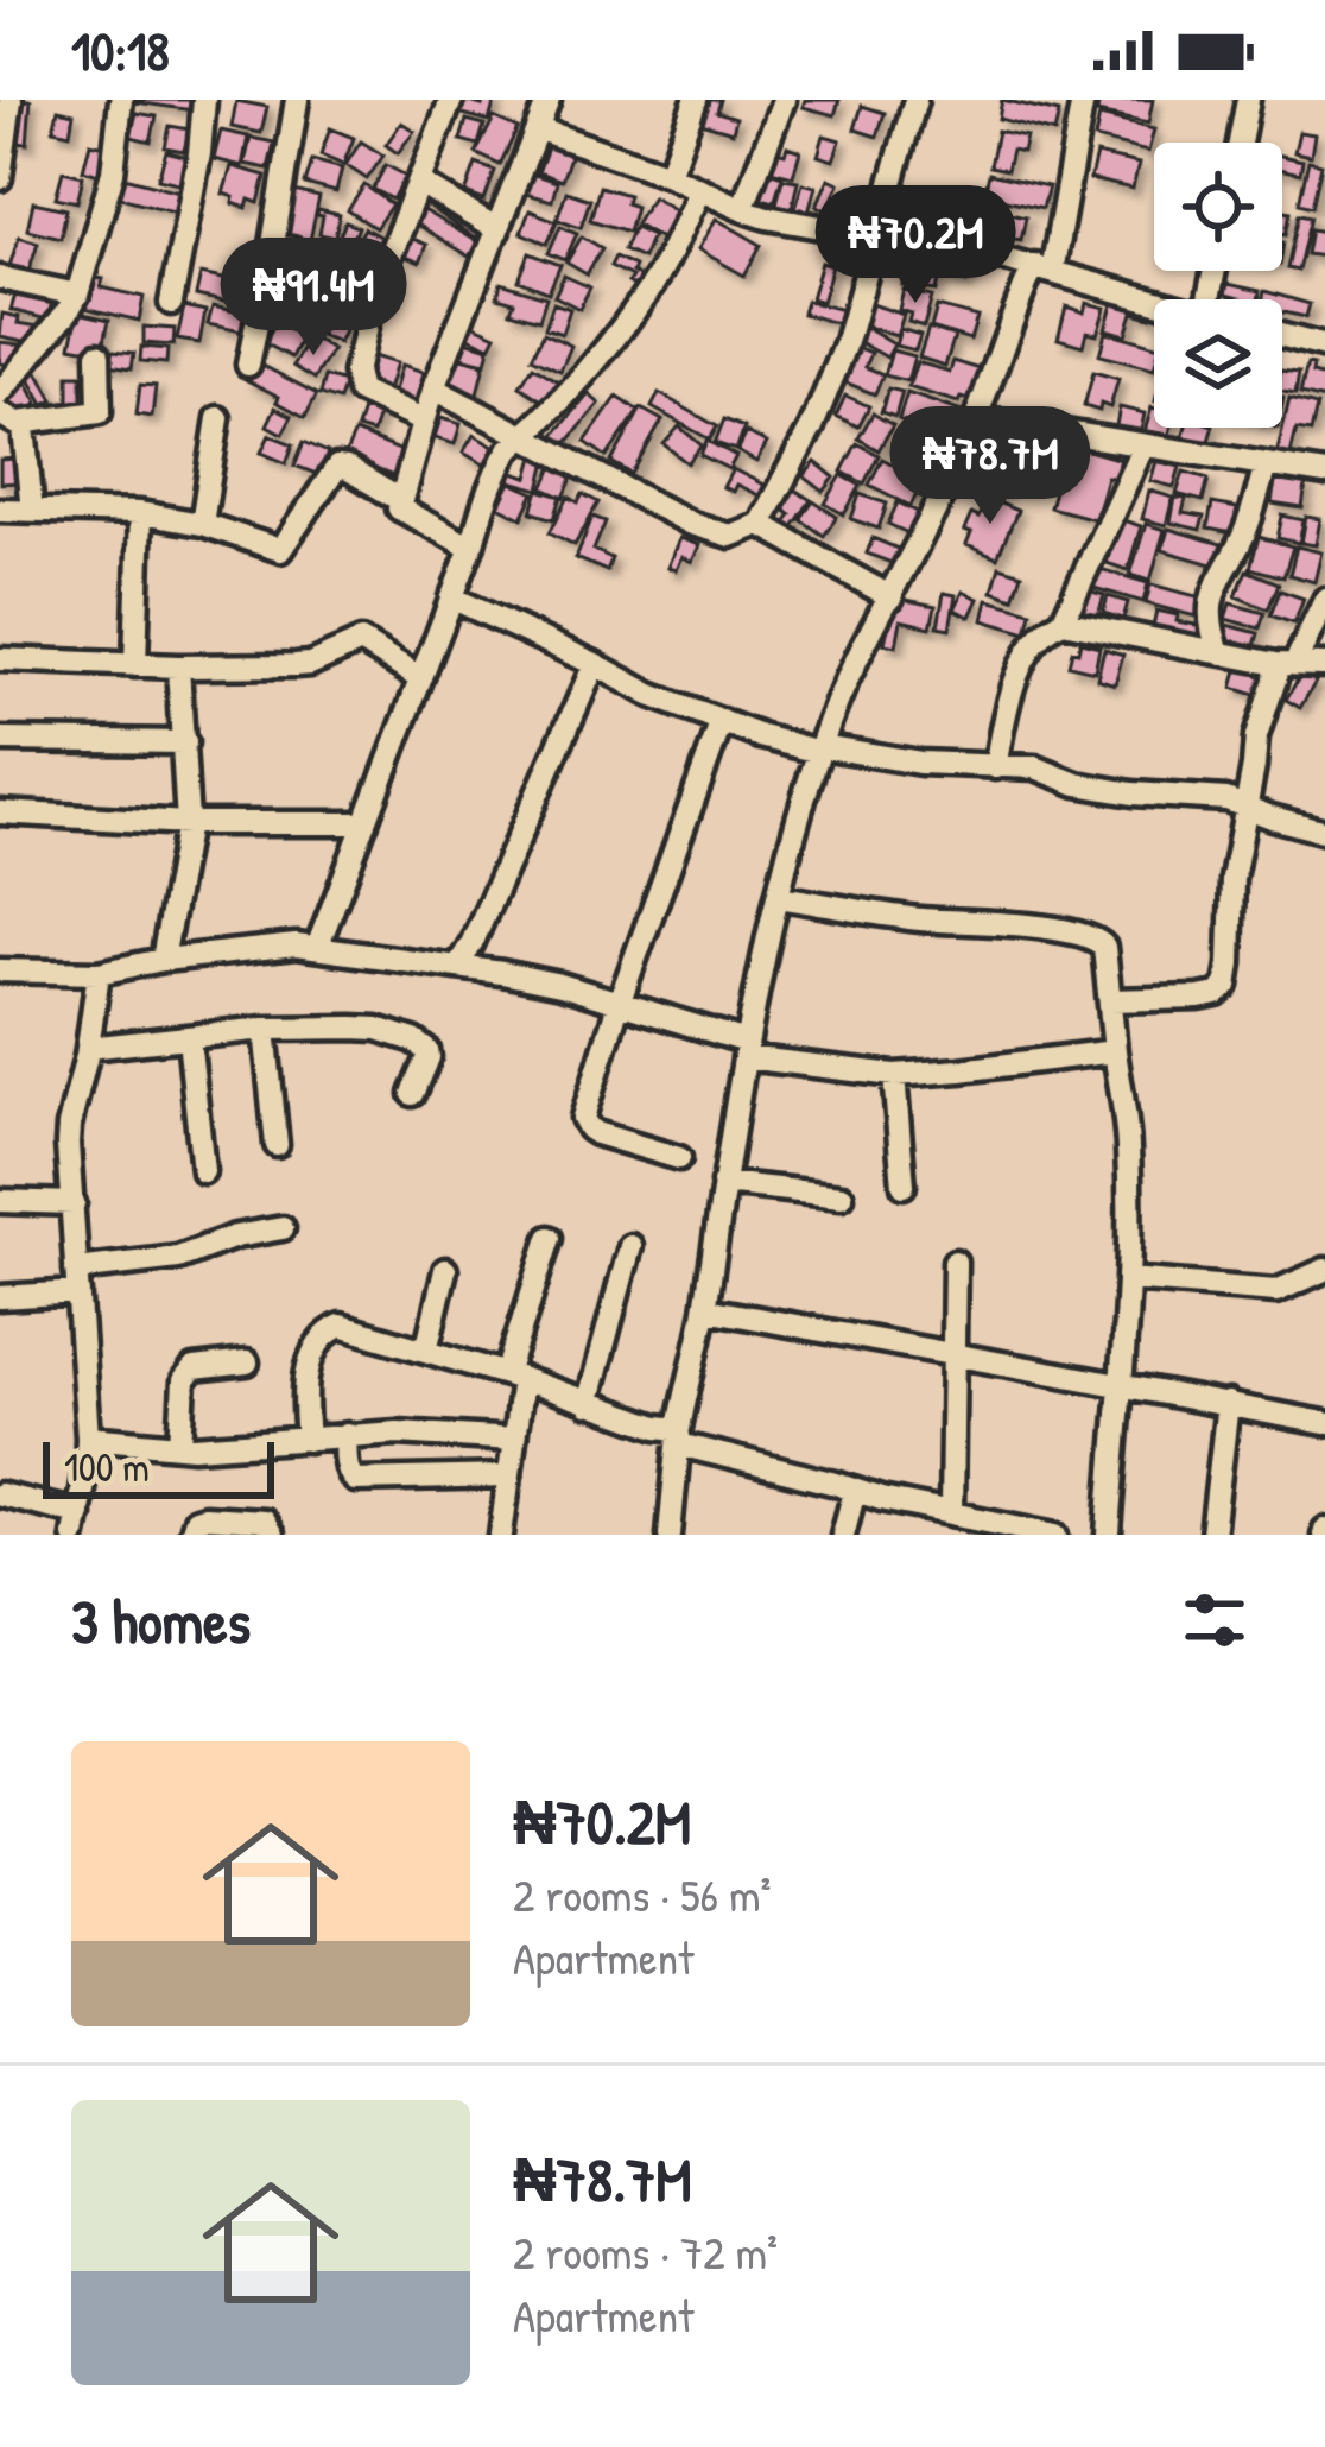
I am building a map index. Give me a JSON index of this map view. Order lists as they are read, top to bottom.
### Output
{
  "scale_bar": "100 m",
  "page": {
    "status": "10:18",
    "price": ["₦70.2M", "₦91.4M", "₦78.7M"],
    "scale": "100 m",
    "heading": "3 homes",
    "list": [
      {
        "name": "₦70.2M",
        "note": "2 rooms · 56 m² · Apartment"
      },
      {
        "name": "₦78.7M",
        "note": "2 rooms · 72 m² · Apartment"
      }
    ]
  }
}
